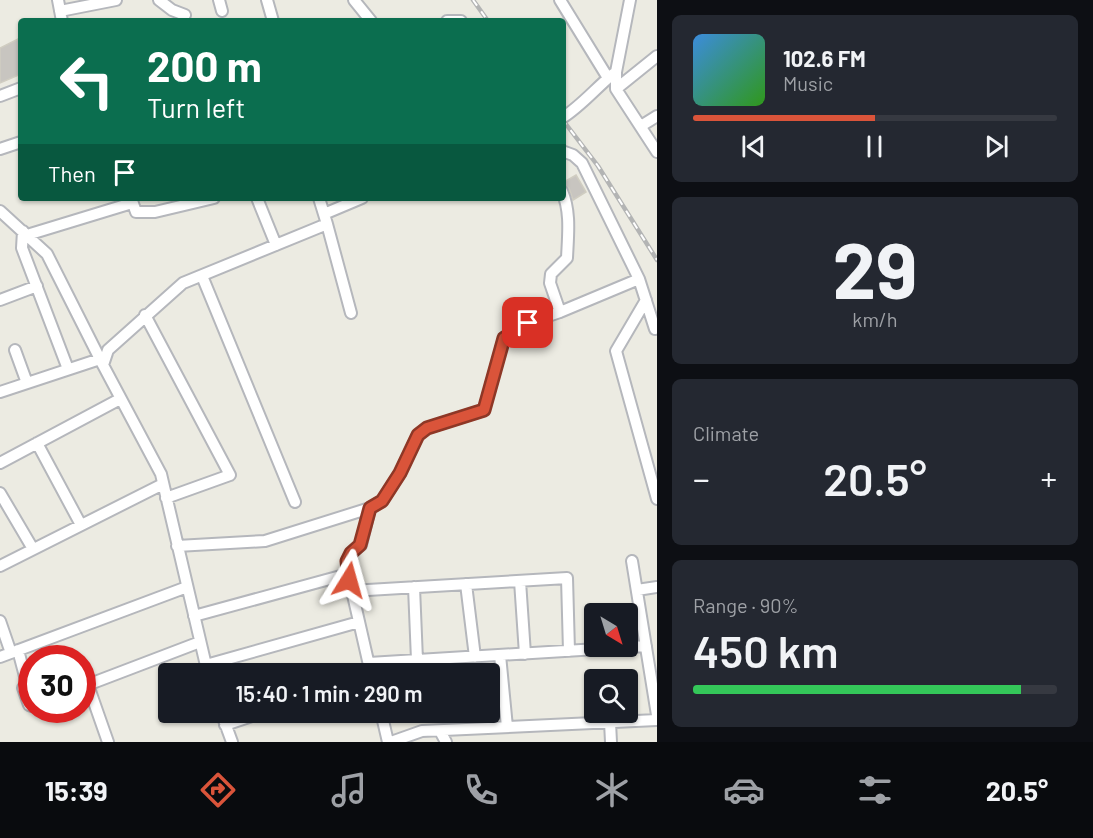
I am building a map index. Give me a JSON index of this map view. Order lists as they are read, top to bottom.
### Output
{
  "north": "bottom right",
  "page": {
    "turn": ["200 m", "Turn left"],
    "song": ["102.6 FM", "Music"],
    "then": "Then",
    "tile": [
      ["29", "km/h"],
      "Climate",
      ["Range · 90%", "450 km"]
    ],
    "heat": ["−", "20.5°", "+"],
    "limit": "30",
    "trip": "15:40 · 1 min · 290 m",
    "tabs": ["15:39", "20.5°"]
  }
}
